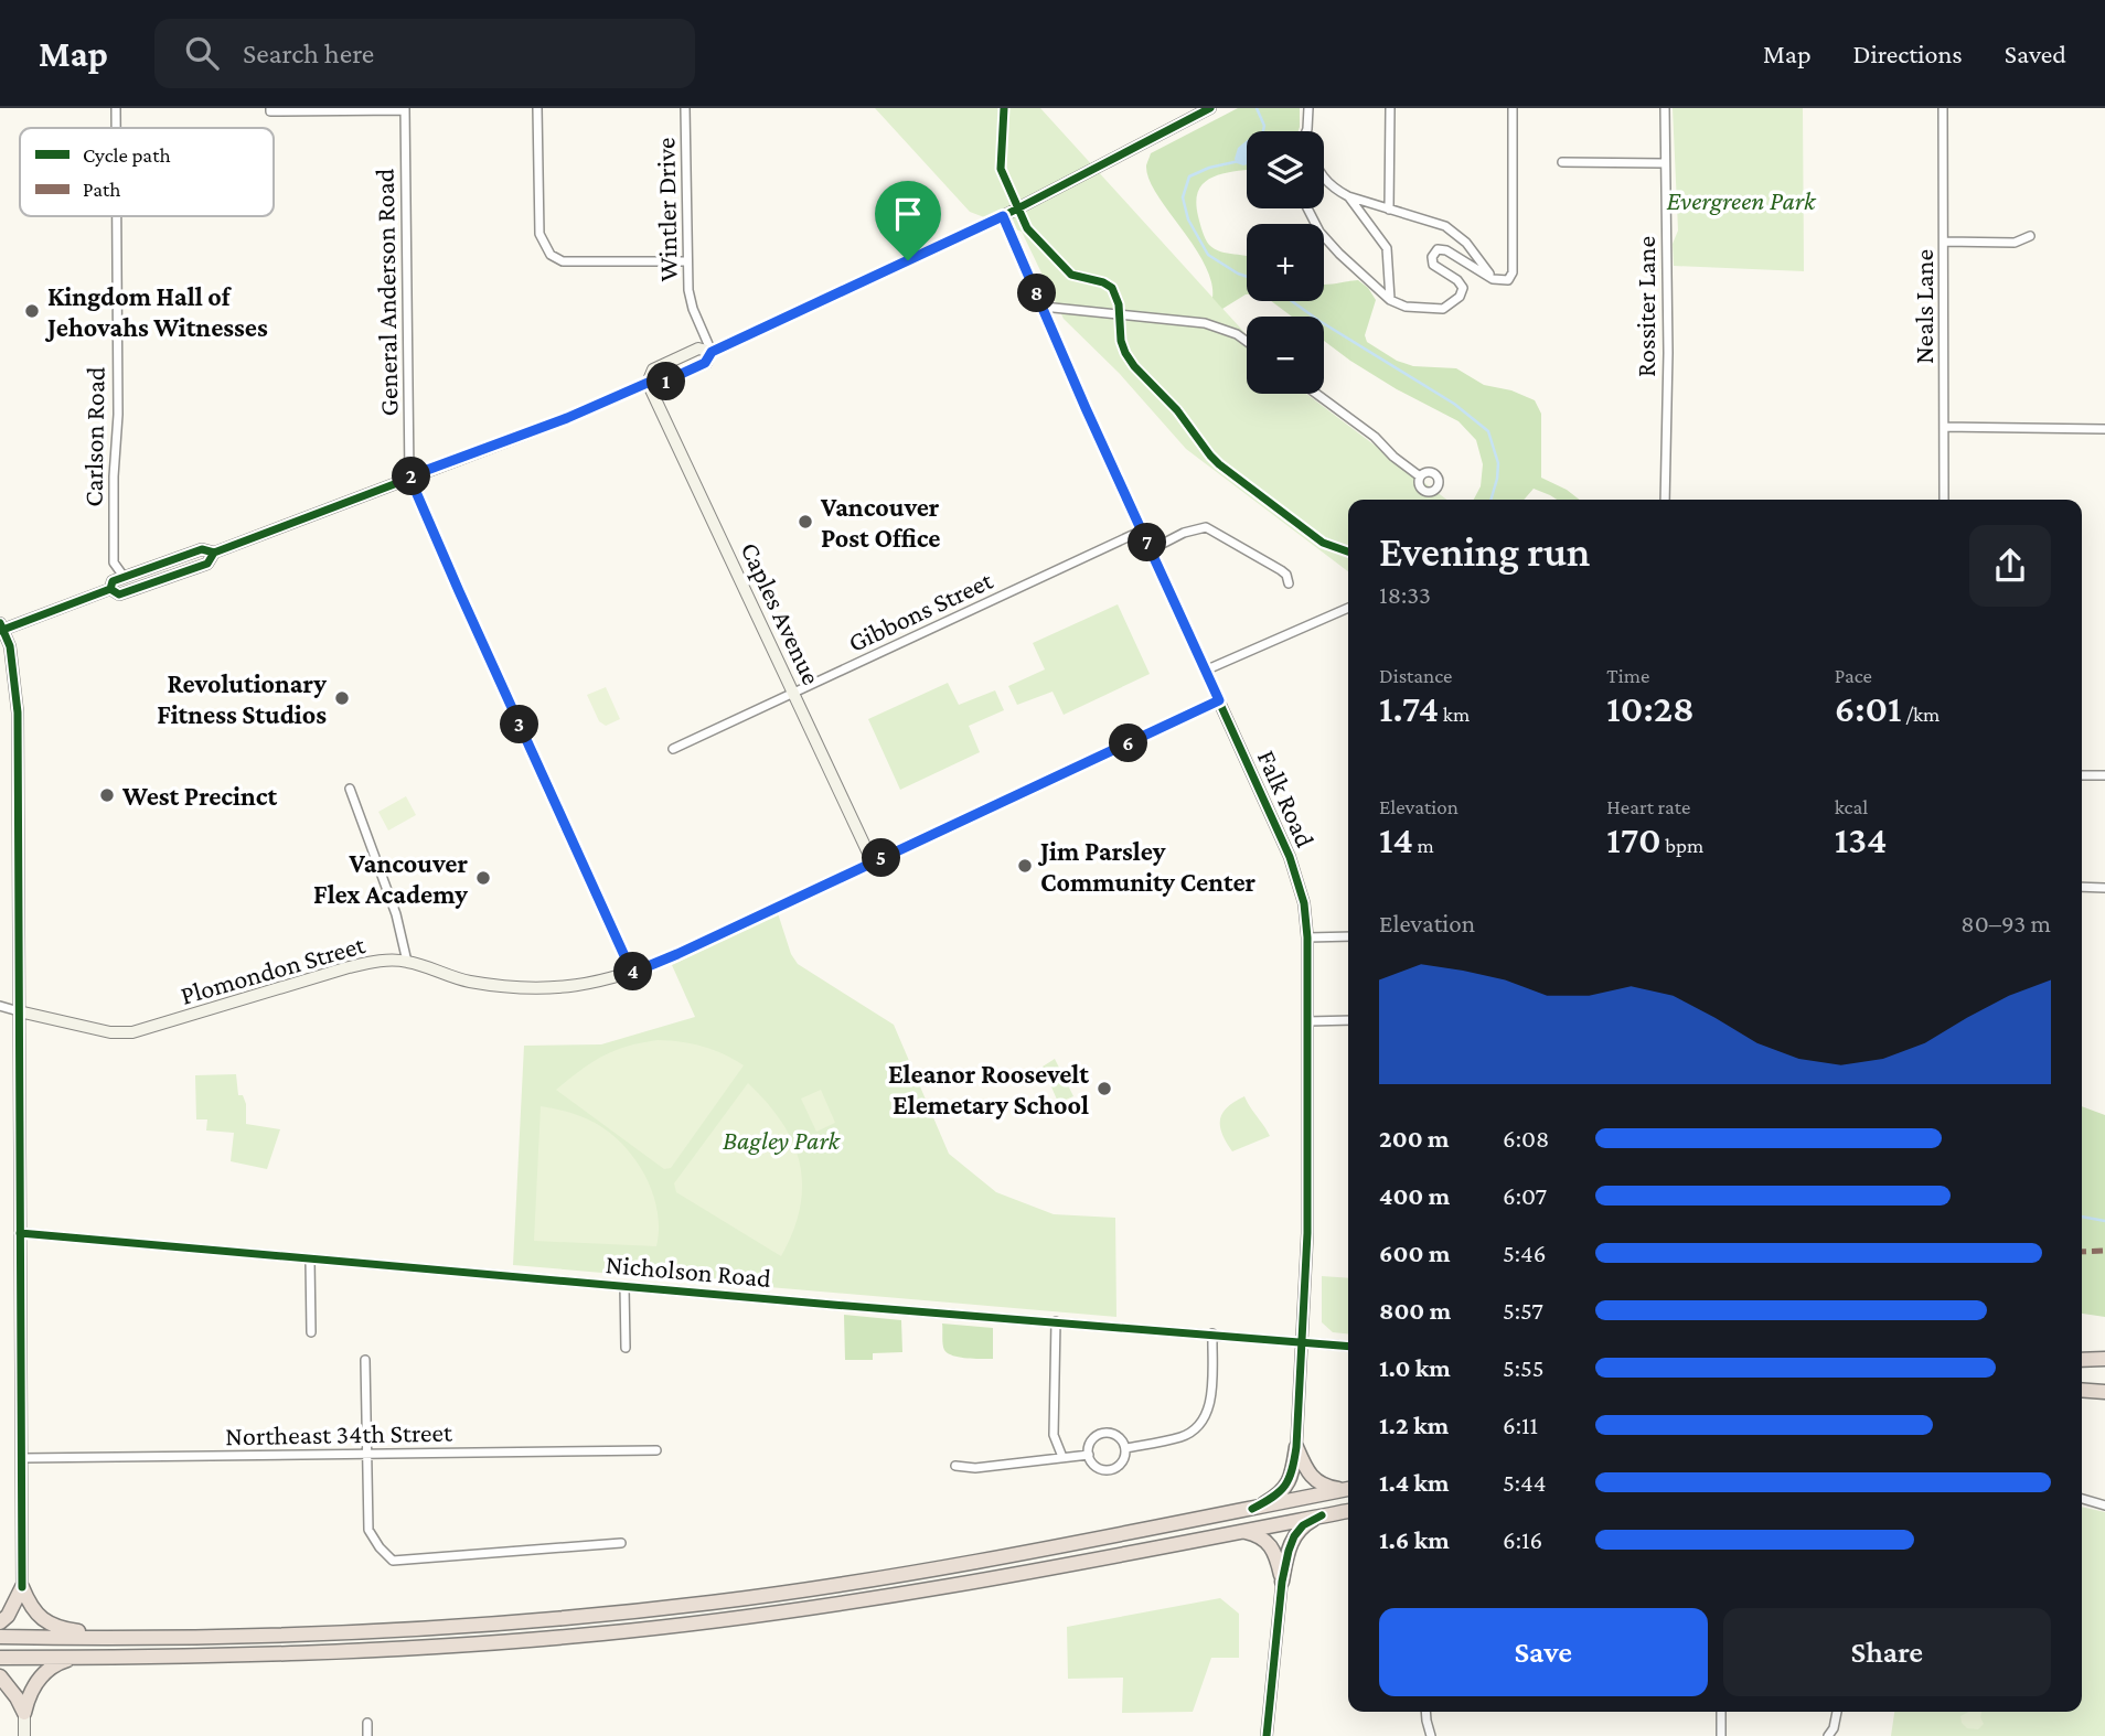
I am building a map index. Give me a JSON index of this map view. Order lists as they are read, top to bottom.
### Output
{
  "streets": {
    "street": [
      "Wintler Drive",
      "General Anderson Road",
      "Rossiter Lane",
      "Neals Lane",
      "Carlson Road",
      "Gibbons Street",
      "Caples Avenue",
      "Falk Road",
      "Plomondon Street",
      "Nicholson Road",
      "Northeast 34th Street"
    ]
  },
  "crossings": [
    ["Gibbons Street", "Caples Avenue"],
    ["Gibbons Street", "Falk Road"],
    ["Caples Avenue", "Plomondon Street"],
    ["Falk Road", "Plomondon Street"],
    ["Falk Road", "Nicholson Road"]
  ],
  "parks": ["Evergreen Park", "Bagley Park"],
  "places": [
    "Kingdom Hall of Jehovahs Witnesses",
    "Vancouver Post Office",
    "Revolutionary Fitness Studios",
    "West Precinct",
    "Jim Parsley Community Center",
    "Vancouver Flex Academy",
    "Eleanor Roosevelt Elemetary School"
  ],
  "legend": ["Cycle path", "Path"],
  "page": {
    "header": "Map",
    "search": "Search here",
    "nav": ["Map", "Directions", "Saved"],
    "map_buttons": ["+", "−"],
    "pins": [
      "8",
      "1",
      "2",
      "7",
      "3",
      "6",
      "5",
      "4"
    ],
    "heading": ["Evening run", "18:33"],
    "stats": [
      ["Distance", "1.74 km"],
      ["Time", "10:28"],
      ["Pace", "6:01 /km"],
      ["Elevation", "14 m"],
      ["Heart rate", "170 bpm"],
      ["kcal", "134"]
    ],
    "chart": ["Elevation", "80–93 m"],
    "list": [
      {
        "name": "200 m",
        "note": "6:08"
      },
      {
        "name": "400 m",
        "note": "6:07"
      },
      {
        "name": "600 m",
        "note": "5:46"
      },
      {
        "name": "800 m",
        "note": "5:57"
      },
      {
        "name": "1.0 km",
        "note": "5:55"
      },
      {
        "name": "1.2 km",
        "note": "6:11"
      },
      {
        "name": "1.4 km",
        "note": "5:44"
      },
      {
        "name": "1.6 km",
        "note": "6:16"
      }
    ],
    "buttons": ["Save", "Share"]
  }
}
